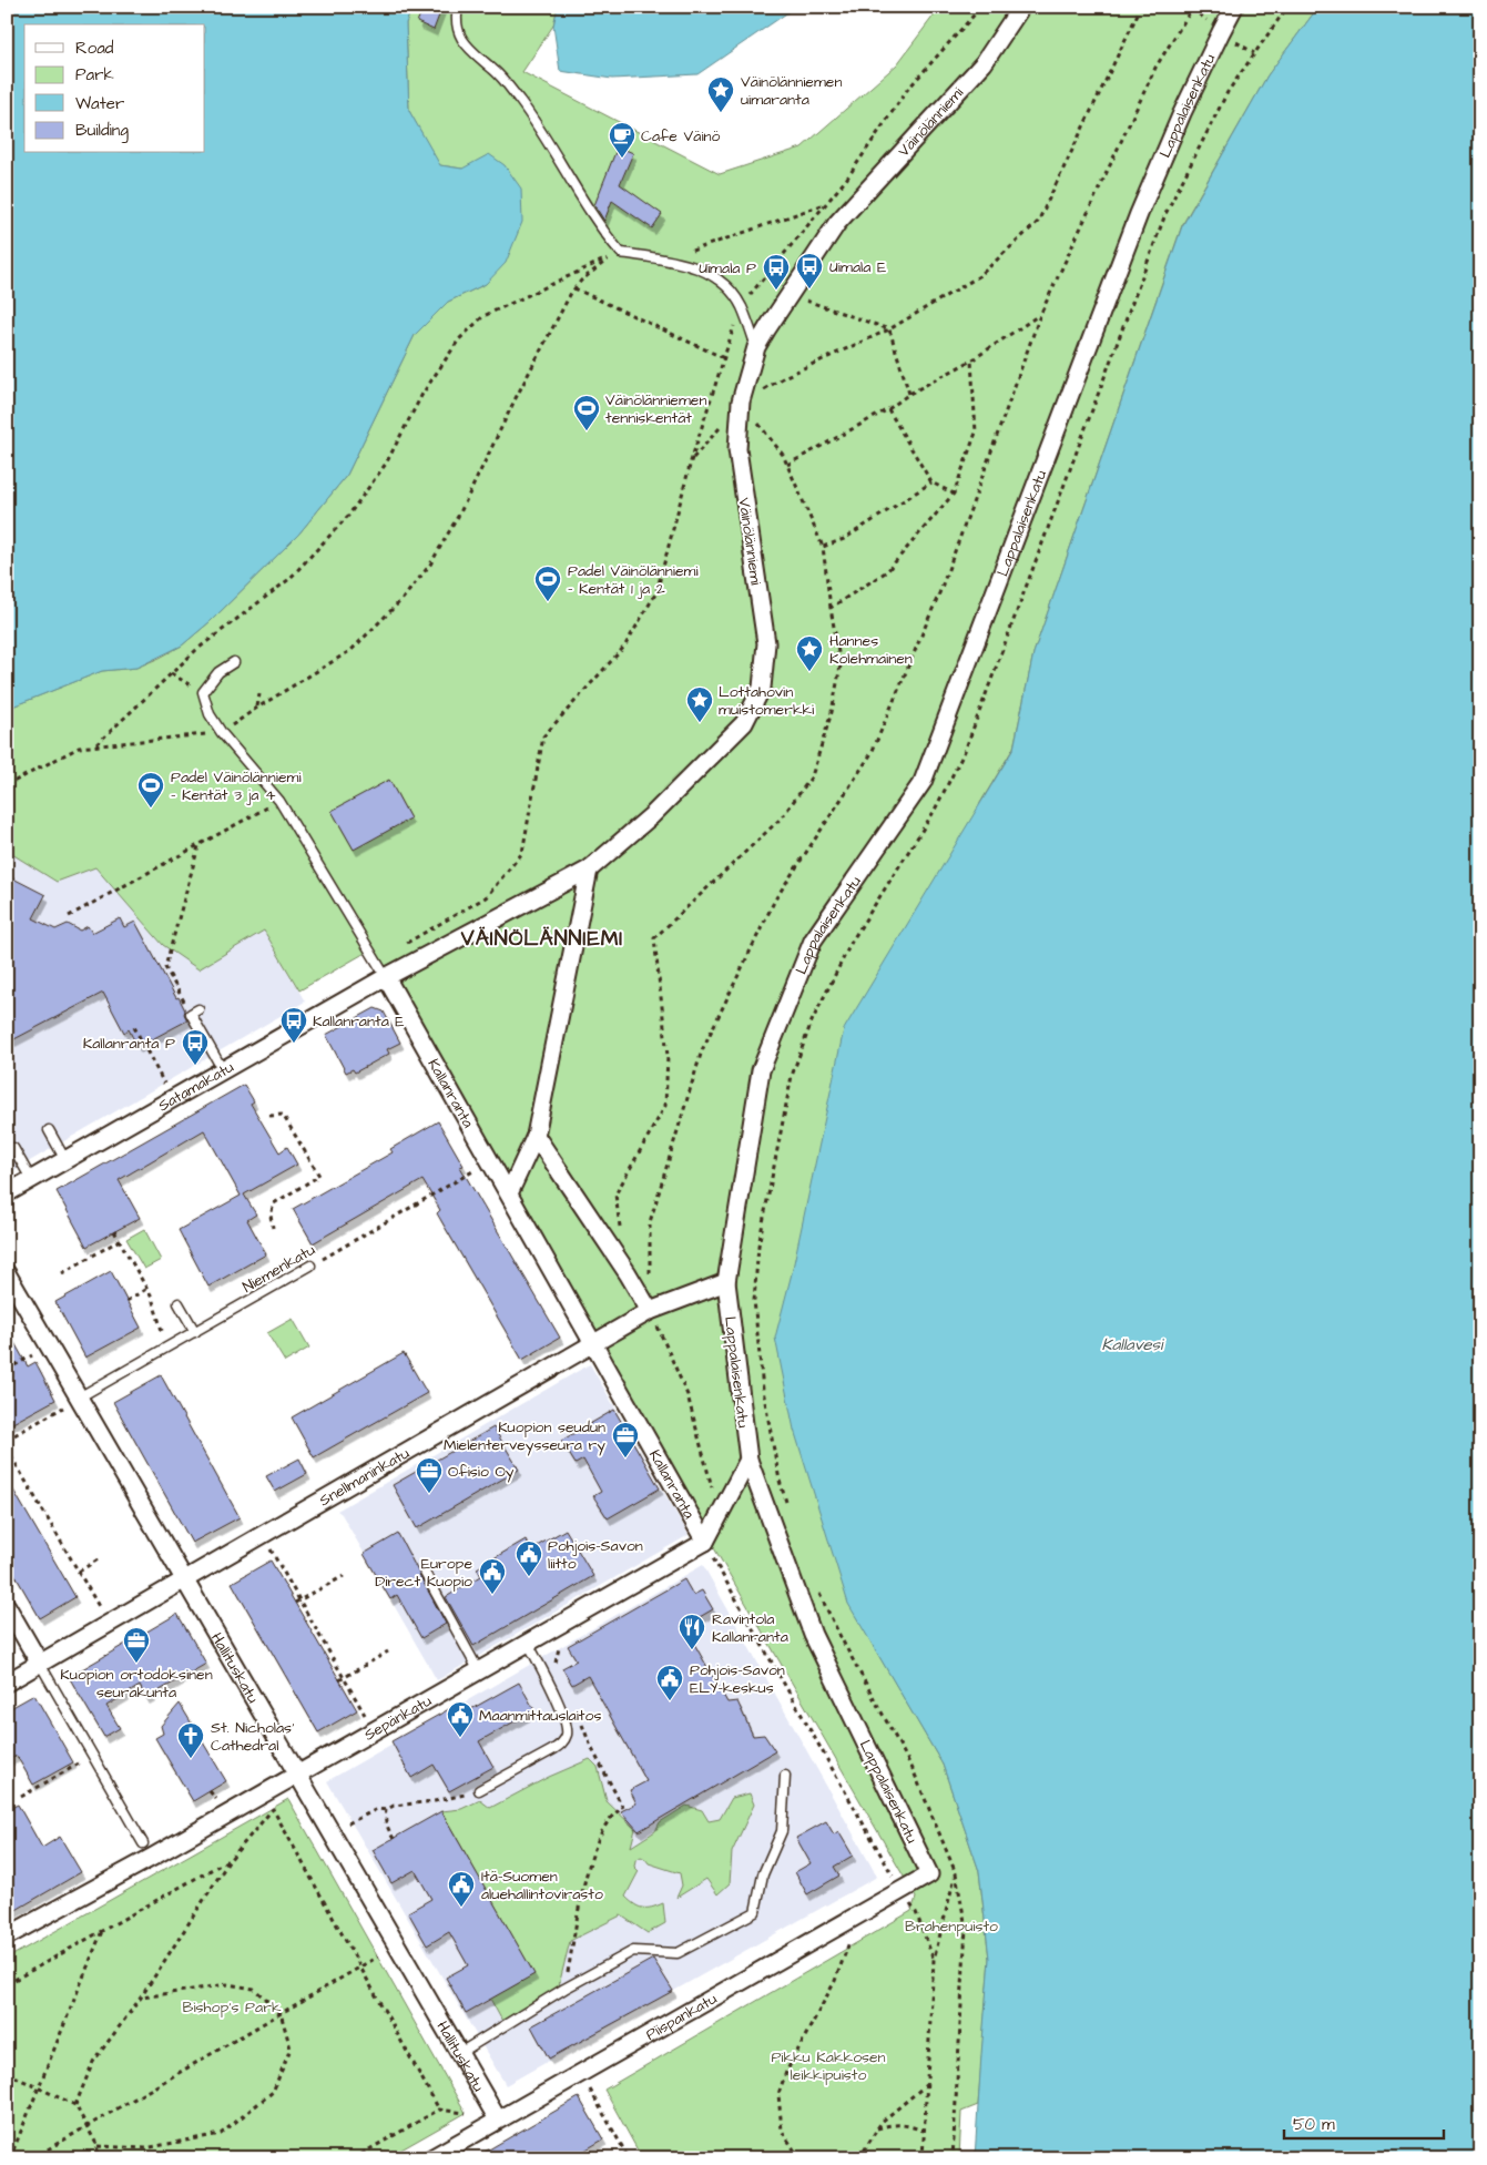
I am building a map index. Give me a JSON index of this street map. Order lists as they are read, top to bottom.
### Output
{
  "streets": {
    "street": [
      "Lappalaisenkatu",
      "Väinölänniemi",
      "Satamakatu",
      "Kallanranta",
      "Snellmaninkatu",
      "Hallituskatu",
      "Sepänkatu",
      "Piispankatu"
    ],
    "lane": ["Niemenkatu"]
  },
  "crossings": [
    ["Lappalaisenkatu", "Snellmaninkatu"],
    ["Lappalaisenkatu", "Piispankatu"],
    ["Väinölänniemi", "Satamakatu"],
    ["Väinölänniemi", "Kallanranta"],
    ["Satamakatu", "Kallanranta"],
    ["Kallanranta", "Niemenkatu"],
    ["Kallanranta", "Snellmaninkatu"],
    ["Kallanranta", "Sepänkatu"],
    ["Niemenkatu", "Hallituskatu"],
    ["Snellmaninkatu", "Hallituskatu"],
    ["Hallituskatu", "Sepänkatu"],
    ["Hallituskatu", "Piispankatu"]
  ],
  "districts": ["VÄINÖLÄNNIEMI"],
  "water": ["Kallavesi"],
  "parks": ["Brahenpuisto", "Bishop's Park", "Pikku Kakkosen leikkipuisto"],
  "places": {
    "place": ["Väinölänniemen uimaranta", "Hannes Kolehmainen", "Lottahovin muistomerkki"],
    "cafe": ["Cafe Väinö"],
    "bus stop": [
      "Uimala E",
      "Uimala P",
      "Kallanranta E",
      "Kallanranta P"
    ],
    "sports": ["Väinölänniemen tenniskentät", "Padel Väinölänniemi - Kentät 1 ja 2", "Padel Väinölänniemi - Kentät 3 ja 4"],
    "office": ["Kuopion seudun Mielenterveysseura ry", "Ofisio Oy", "Kuopion ortodoksinen seurakunta"],
    "public building": [
      "Pohjois-Savon liitto",
      "Europe Direct Kuopio",
      "Pohjois-Savon ELY-keskus",
      "Maanmittauslaitos",
      "Itä-Suomen aluehallintovirasto"
    ],
    "restaurant": ["Ravintola Kallanranta"],
    "church": ["St. Nicholas' Cathedral"]
  },
  "legend": [
    "Road",
    "Park",
    "Water",
    "Building"
  ],
  "scale_bar": "50 m"
}
